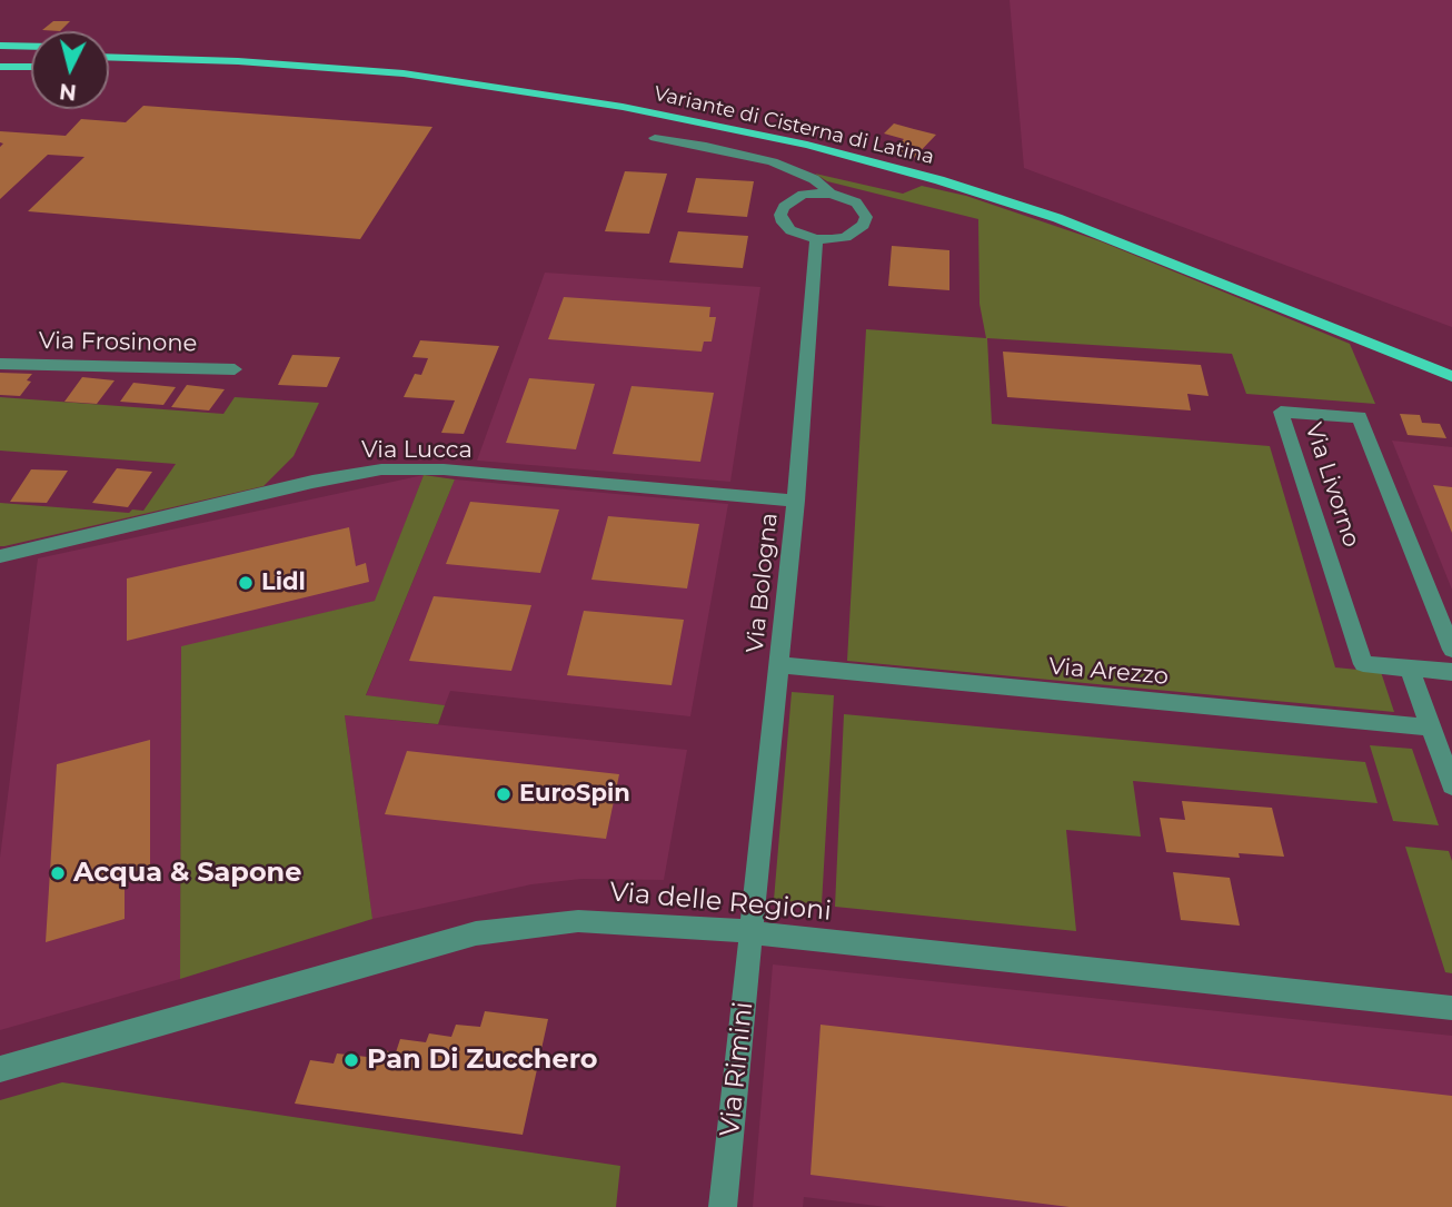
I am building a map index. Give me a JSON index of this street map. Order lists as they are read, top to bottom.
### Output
{
  "streets": {
    "main road": ["Variante di Cisterna di Latina"],
    "street": [
      "Via Frosinone",
      "Via Lucca",
      "Via Livorno",
      "Via Bologna",
      "Via Arezzo",
      "Via delle Regioni",
      "Via Rimini"
    ]
  },
  "crossings": [
    ["Via Lucca", "Via Bologna"],
    ["Via Bologna", "Via Arezzo"],
    ["Via Bologna", "Via delle Regioni"],
    ["Via Bologna", "Via Rimini"],
    ["Via delle Regioni", "Via Rimini"]
  ],
  "places": [
    "Lidl",
    "EuroSpin",
    "Acqua & Sapone",
    "Pan Di Zucchero"
  ],
  "north": "bottom"
}
